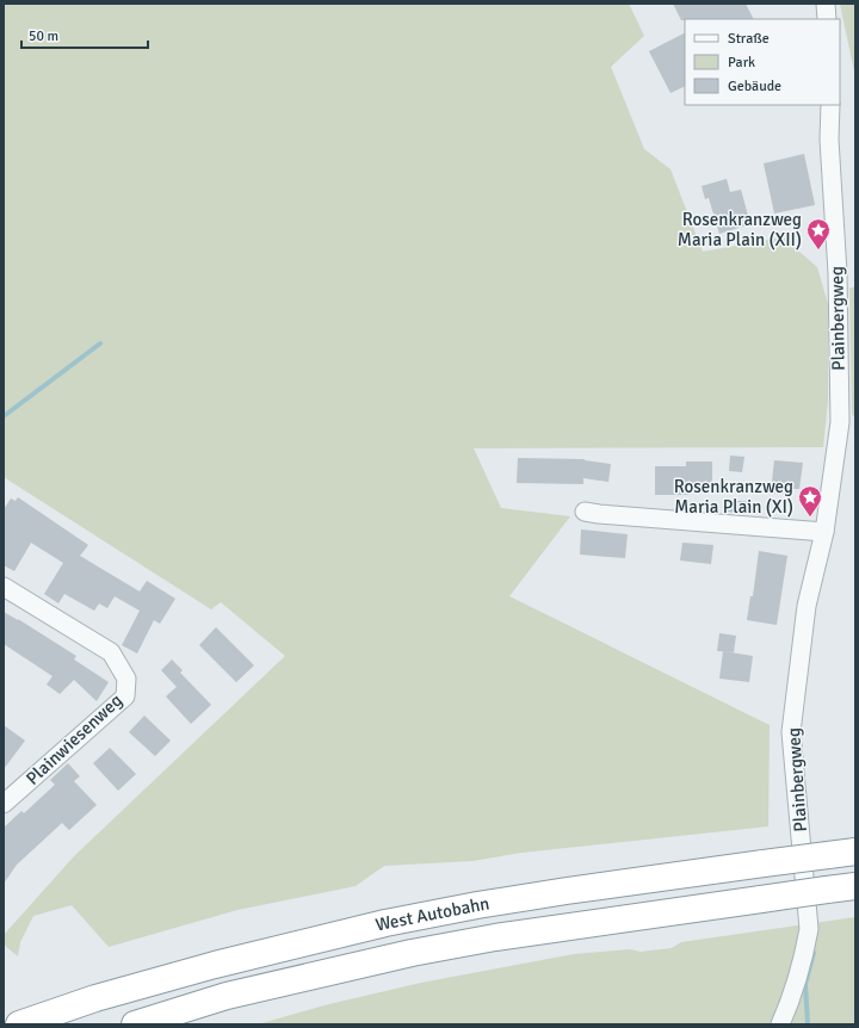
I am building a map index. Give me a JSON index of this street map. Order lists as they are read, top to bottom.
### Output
{
  "streets": {
    "highway": ["West Autobahn"],
    "street": ["Plainbergweg", "Plainwiesenweg"]
  },
  "places": {
    "place": ["Rosenkranzweg Maria Plain (XII)", "Rosenkranzweg Maria Plain (XI)"]
  },
  "legend": ["Straße", "Park", "Gebäude"],
  "scale_bar": "50 m"
}
